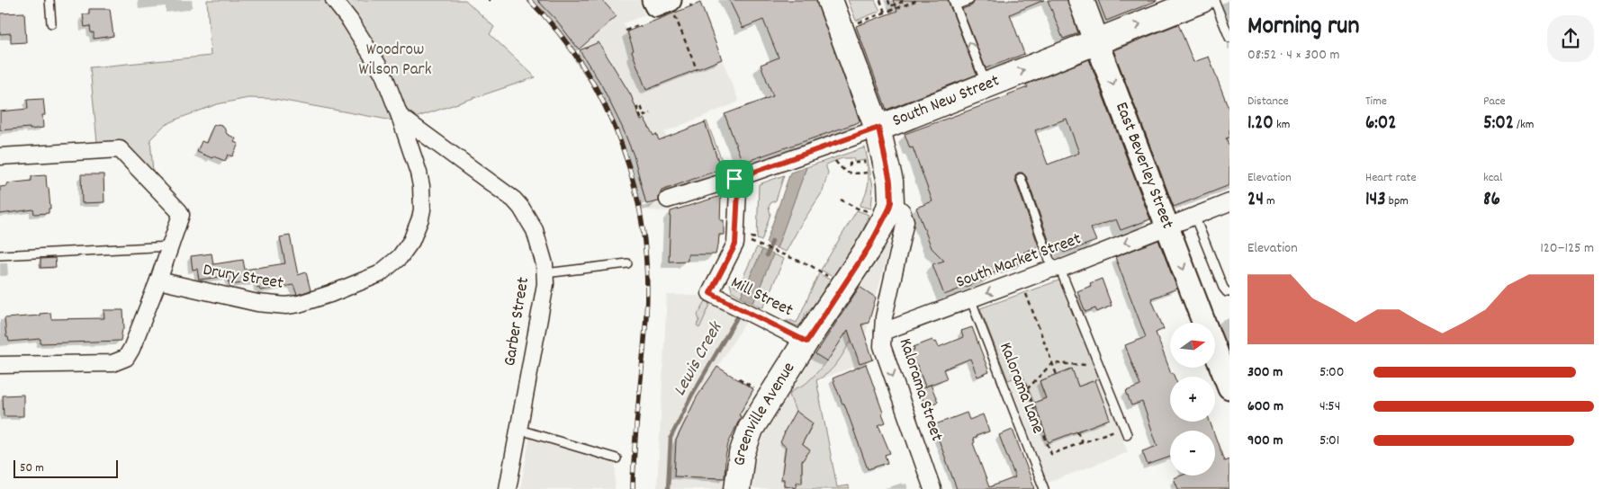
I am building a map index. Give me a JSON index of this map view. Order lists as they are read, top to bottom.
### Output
{
  "streets": {
    "main road": ["South New Street", "East Beverley Street", "Greenville Avenue"],
    "street": [
      "South Market Street",
      "Drury Street",
      "Mill Street",
      "Garber Street",
      "Kalorama Street"
    ],
    "lane": ["Kalorama Lane"]
  },
  "crossings": [
    ["South New Street", "East Beverley Street"],
    ["South New Street", "Mill Street"],
    ["South New Street", "Greenville Avenue"],
    ["East Beverley Street", "South Market Street"],
    ["South Market Street", "Kalorama Lane"],
    ["South Market Street", "Kalorama Street"],
    ["Drury Street", "Garber Street"],
    ["Mill Street", "Greenville Avenue"],
    ["Kalorama Street", "Greenville Avenue"]
  ],
  "one_way": [
    "South New Street",
    "East Beverley Street",
    "South Market Street",
    "Kalorama Street"
  ],
  "water": ["Lewis Creek"],
  "parks": ["Woodrow Wilson Park"],
  "scale_bar": "50 m",
  "north": "right",
  "page": {
    "heading": ["Morning run", "08:52 · 4 × 300 m"],
    "stats": [
      ["Distance", "1.20 km"],
      ["Time", "6:02"],
      ["Pace", "5:02 /km"],
      ["Elevation", "24 m"],
      ["Heart rate", "143 bpm"],
      ["kcal", "86"]
    ],
    "chart": ["Elevation", "120–125 m"],
    "map_buttons": ["+", "−"],
    "list": [
      {
        "name": "300 m",
        "note": "5:00"
      },
      {
        "name": "600 m",
        "note": "4:54"
      },
      {
        "name": "900 m",
        "note": "5:01"
      }
    ],
    "scale": "50 m"
  }
}
